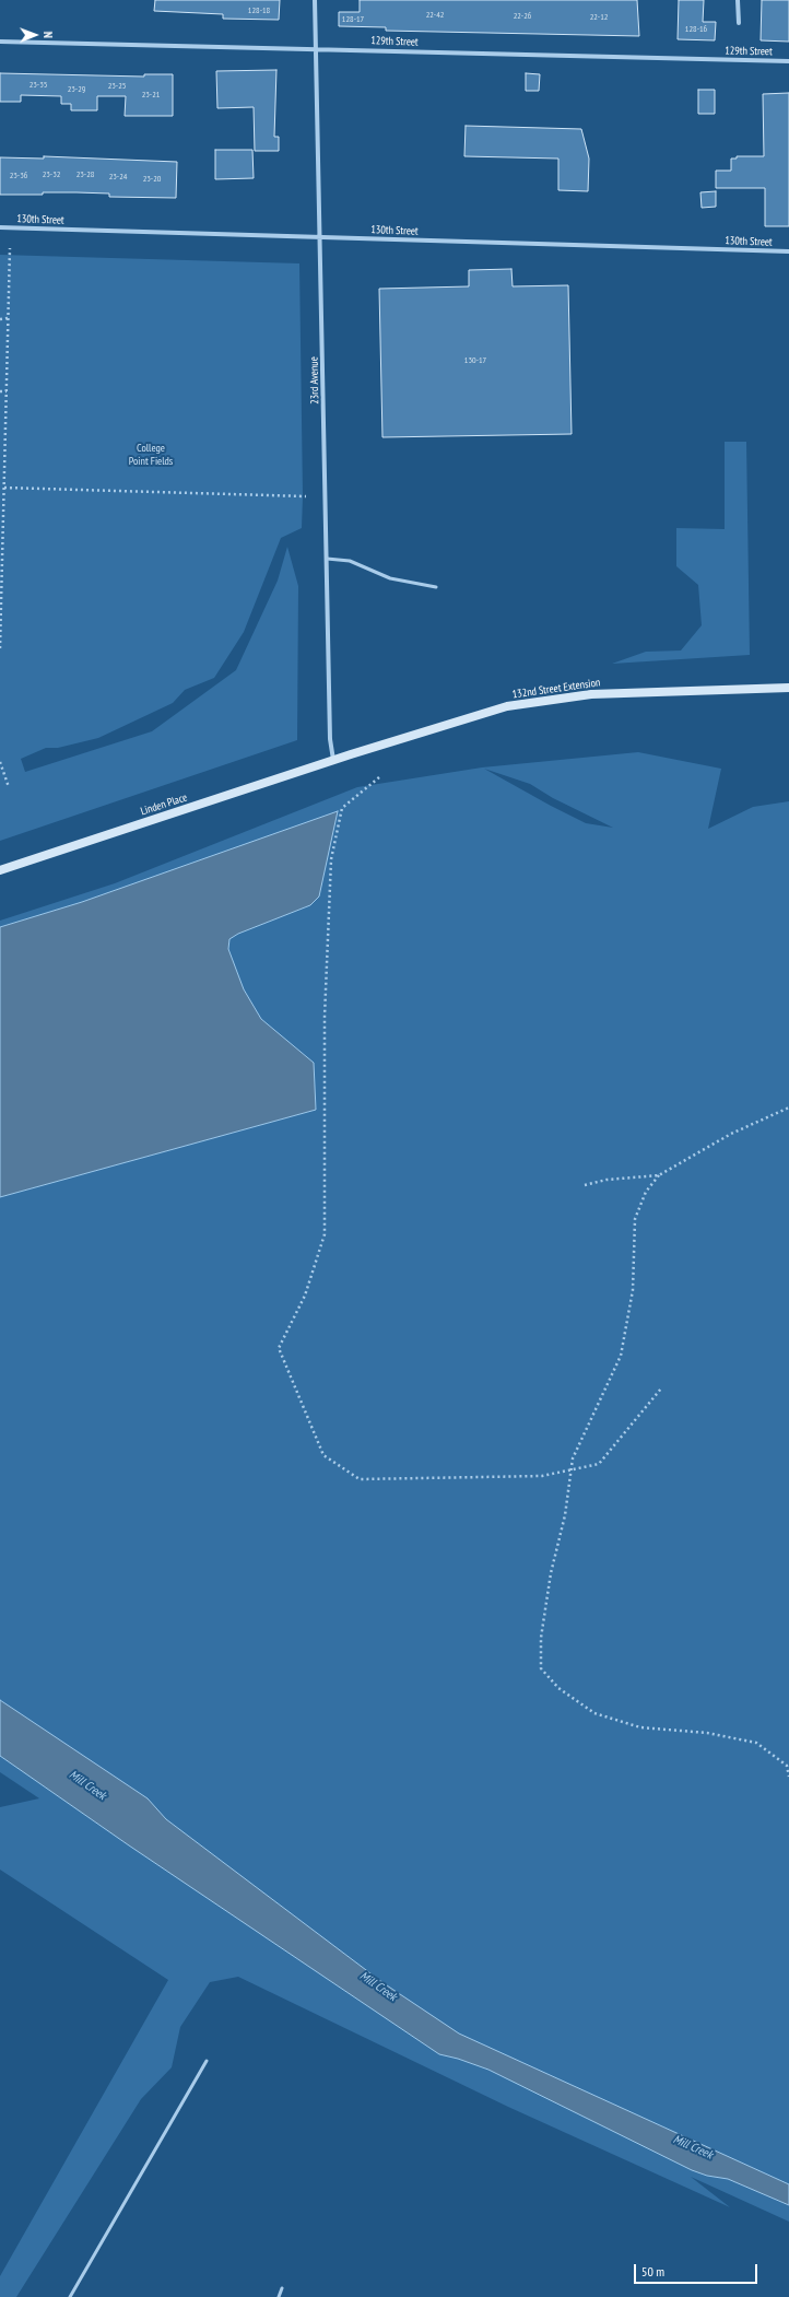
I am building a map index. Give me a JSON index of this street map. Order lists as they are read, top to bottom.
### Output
{
  "streets": {
    "street": [
      "129th Street",
      "130th Street",
      "23rd Avenue",
      "132nd Street Extension",
      "Linden Place"
    ]
  },
  "crossings": [
    ["129th Street", "23rd Avenue"],
    ["130th Street", "23rd Avenue"],
    ["23rd Avenue", "132nd Street Extension"],
    ["23rd Avenue", "Linden Place"],
    ["132nd Street Extension", "Linden Place"]
  ],
  "water": ["Mill Creek"],
  "parks": ["College Point Fields"],
  "house_numbers": [
    "128-18",
    "22-42",
    "22-26",
    "22-12",
    "128-17",
    "128-16",
    "23-35",
    "23-25",
    "23-29",
    "23-21",
    "23-32",
    "23-28",
    "23-36",
    "23-24",
    "23-20",
    "130-17"
  ],
  "scale_bar": "50 m",
  "north": "right"
}
